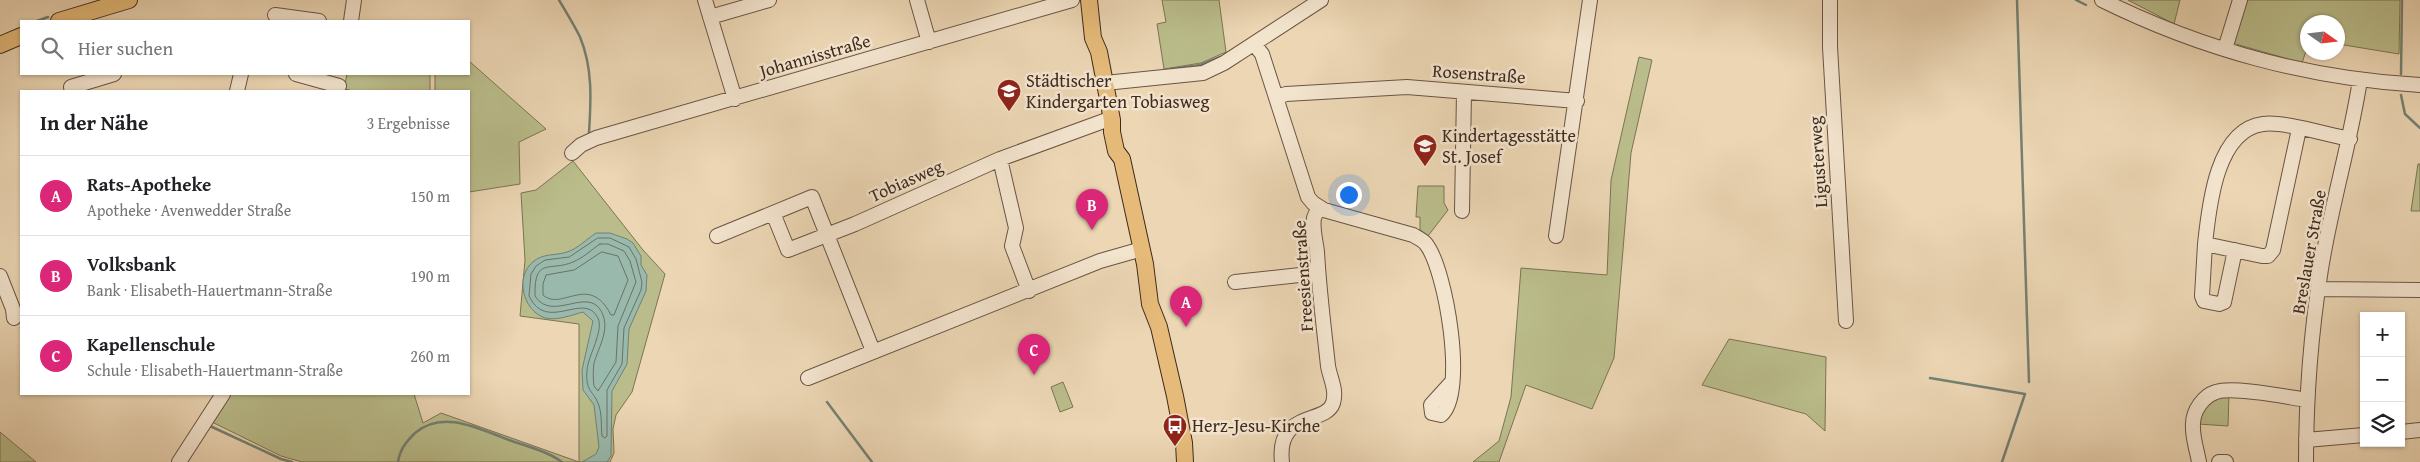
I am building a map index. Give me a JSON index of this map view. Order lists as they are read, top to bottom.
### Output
{
  "streets": {
    "street": [
      "Johannisstraße",
      "Rosenstraße",
      "Ligusterweg",
      "Tobiasweg",
      "Breslauer Straße",
      "Freesienstraße"
    ]
  },
  "crossings": [
    ["Rosenstraße", "Freesienstraße"]
  ],
  "places": {
    "school or university": ["Städtischer Kindergarten Tobiasweg", "Kindertagesstätte St. Josef"],
    "bus stop": ["Herz-Jesu-Kirche"]
  },
  "north": "right",
  "page": {
    "search": "Hier suchen",
    "heading": ["In der Nähe", "3 Ergebnisse"],
    "list": [
      {
        "mark": "A",
        "name": "Rats-Apotheke",
        "note": "Apotheke · Avenwedder Straße",
        "value": "150 m"
      },
      {
        "mark": "B",
        "name": "Volksbank",
        "note": "Bank · Elisabeth-Hauertmann-Straße",
        "value": "190 m"
      },
      {
        "mark": "C",
        "name": "Kapellenschule",
        "note": "Schule · Elisabeth-Hauertmann-Straße",
        "value": "260 m"
      }
    ],
    "pins": ["B", "A", "C"],
    "map_buttons": ["+", "−"]
  }
}
